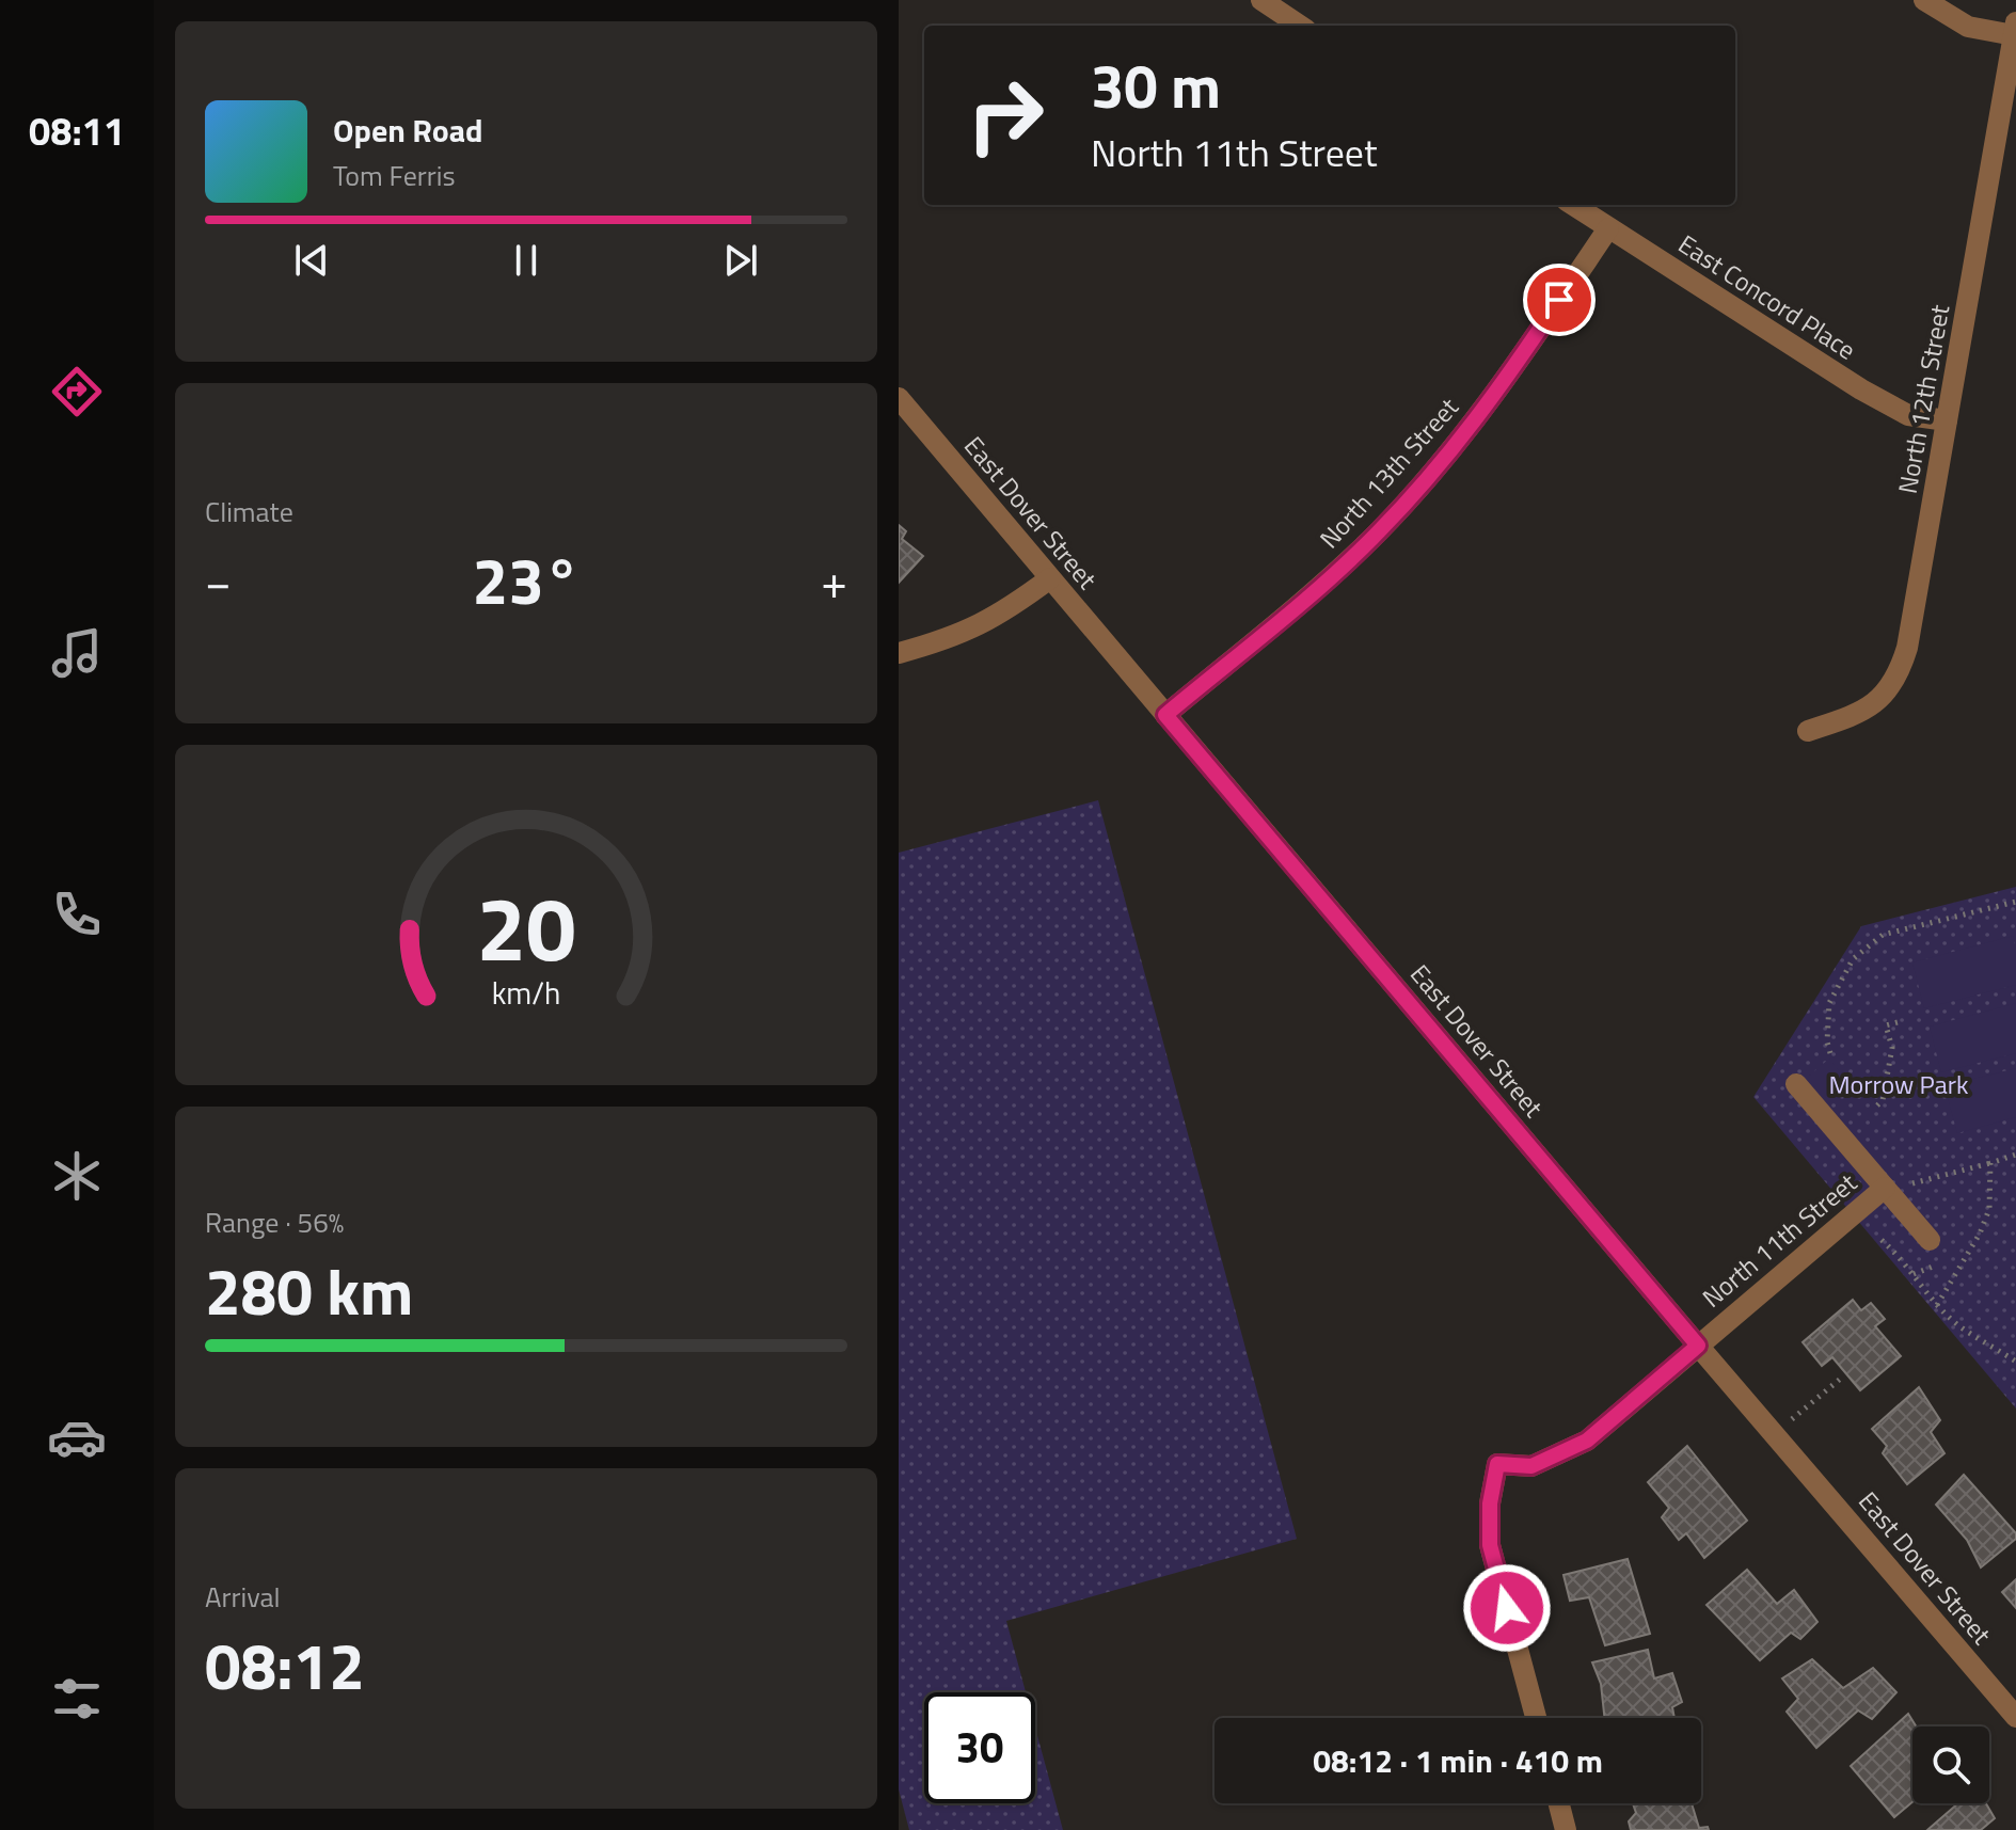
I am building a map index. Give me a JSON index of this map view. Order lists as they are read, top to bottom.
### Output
{
  "streets": {
    "street": [
      "East Concord Place",
      "North 12th Street",
      "North 13th Street",
      "East Dover Street",
      "North 11th Street"
    ]
  },
  "crossings": [
    ["East Concord Place", "North 12th Street"],
    ["East Concord Place", "North 13th Street"],
    ["North 13th Street", "East Dover Street"],
    ["East Dover Street", "North 11th Street"]
  ],
  "parks": ["Morrow Park"],
  "page": {
    "tabs": "08:11",
    "turn": ["30 m", "North 11th Street"],
    "song": ["Open Road", "Tom Ferris"],
    "tile": [
      "Climate",
      ["Range · 56%", "280 km"],
      ["Arrival", "08:12"]
    ],
    "heat": ["−", "23°", "+"],
    "limit": "30",
    "trip": "08:12 · 1 min · 410 m",
    "gauge": ["20", "km/h"]
  }
}
